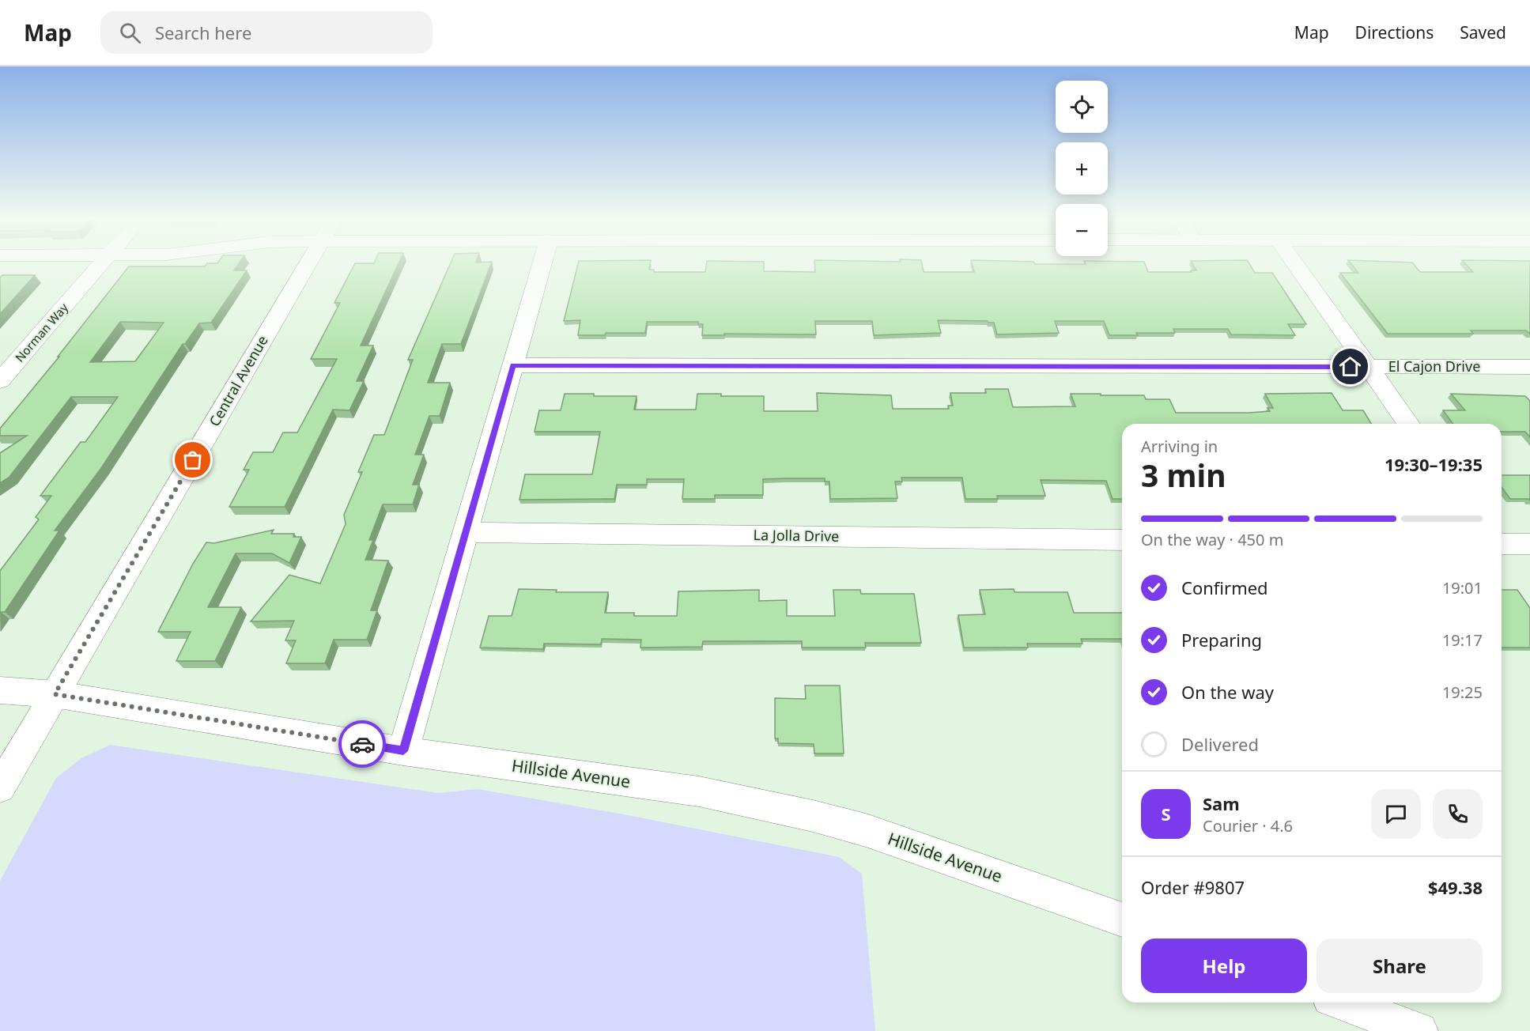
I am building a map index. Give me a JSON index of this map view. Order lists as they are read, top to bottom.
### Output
{
  "streets": {
    "street": [
      "Norman Way",
      "El Cajon Drive",
      "Central Avenue",
      "La Jolla Drive",
      "Hillside Avenue"
    ]
  },
  "crossings": [
    ["Central Avenue", "Hillside Avenue"]
  ],
  "page": {
    "header": "Map",
    "search": "Search here",
    "nav": ["Map", "Directions", "Saved"],
    "map_buttons": ["+", "−"],
    "heading": ["3 min", "Arriving in", "19:30–19:35"],
    "panel": [
      "Sam",
      "Courier · 4.6",
      "Order #9807",
      "$49.38"
    ],
    "bar": "On the way · 450 m",
    "list": [
      ["Confirmed", "19:01"],
      ["Preparing", "19:17"],
      ["On the way", "19:25"],
      "Delivered"
    ],
    "round": "S",
    "buttons": ["Help", "Share"]
  }
}
